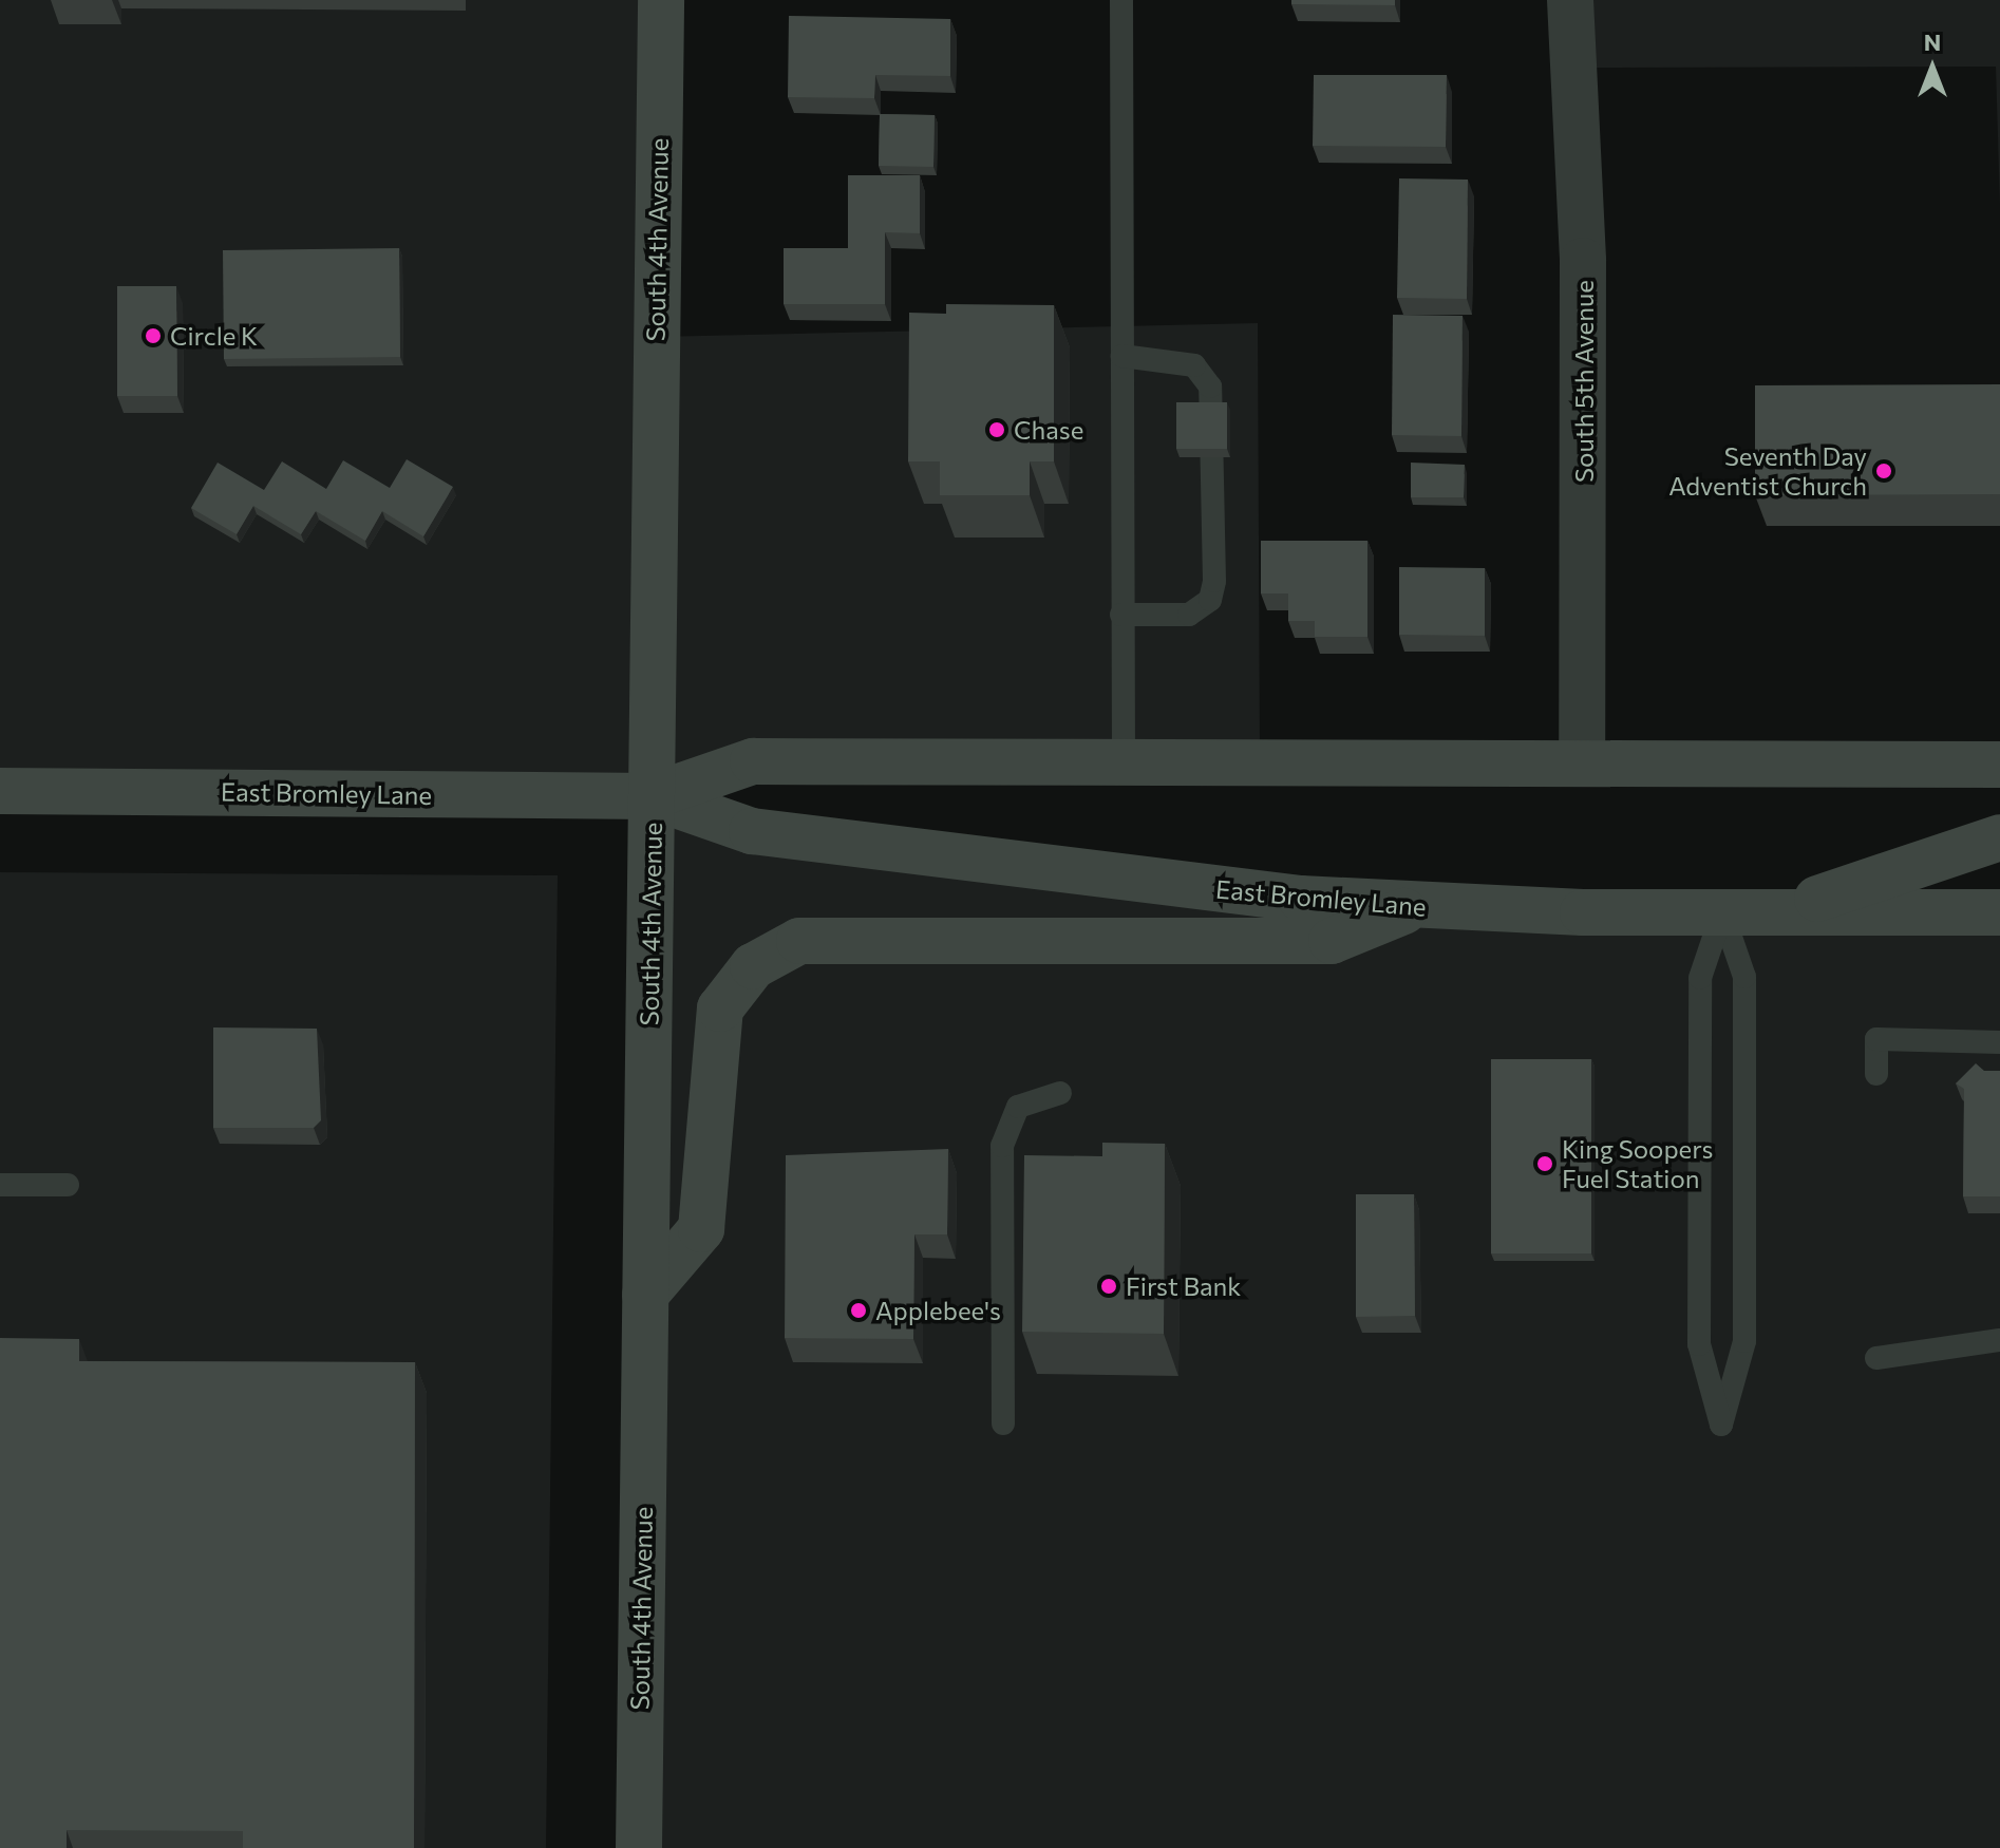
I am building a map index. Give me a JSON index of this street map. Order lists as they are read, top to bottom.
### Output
{
  "streets": {
    "main road": ["South 4th Avenue", "East Bromley Lane"],
    "street": ["South 5th Avenue"]
  },
  "crossings": [
    ["South 4th Avenue", "East Bromley Lane"],
    ["South 5th Avenue", "East Bromley Lane"]
  ],
  "places": [
    "Circle K",
    "Chase",
    "Seventh Day Adventist Church",
    "King Soopers Fuel Station",
    "First Bank",
    "Applebee's"
  ],
  "north": "top"
}
